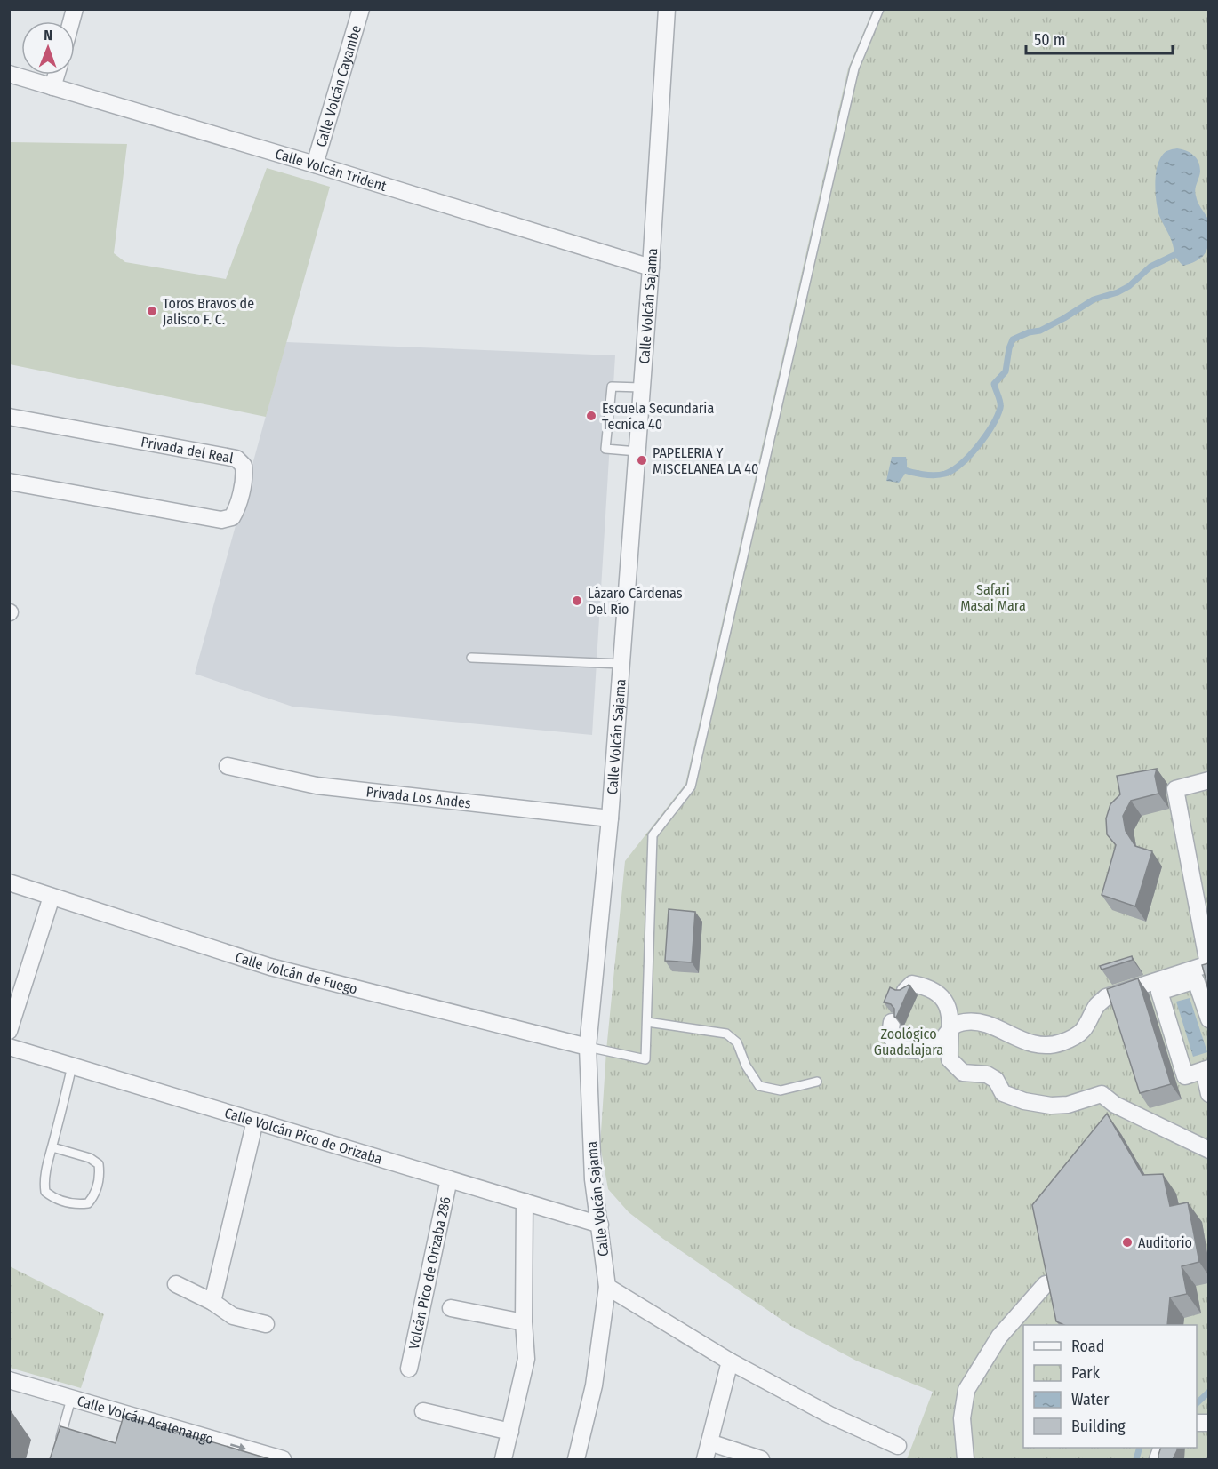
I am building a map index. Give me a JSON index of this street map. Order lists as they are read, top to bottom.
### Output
{
  "streets": {
    "street": [
      "Calle Volcán Cayambe",
      "Calle Volcán Trident",
      "Calle Volcán Sajama",
      "Privada del Real",
      "Privada Los Andes",
      "Calle Volcán de Fuego",
      "Calle Volcán Pico de Orizaba",
      "Volcán Pico de Orizaba 286",
      "Calle Volcán Acatenango"
    ]
  },
  "crossings": [
    ["Calle Volcán Cayambe", "Calle Volcán Trident"],
    ["Calle Volcán Trident", "Calle Volcán Sajama"],
    ["Calle Volcán Sajama", "Privada Los Andes"],
    ["Calle Volcán Sajama", "Calle Volcán de Fuego"],
    ["Calle Volcán Sajama", "Calle Volcán Pico de Orizaba"],
    ["Calle Volcán Pico de Orizaba", "Volcán Pico de Orizaba 286"]
  ],
  "parks": ["Safari Masai Mara", "Zoológico Guadalajara"],
  "places": [
    "Toros Bravos de Jalisco F. C.",
    "Escuela Secundaria Tecnica 40",
    "PAPELERIA Y MISCELANEA LA 40",
    "Lázaro Cárdenas Del Río",
    "Auditorio"
  ],
  "legend": [
    "Road",
    "Park",
    "Water",
    "Building"
  ],
  "scale_bar": "50 m",
  "north": "top"
}
